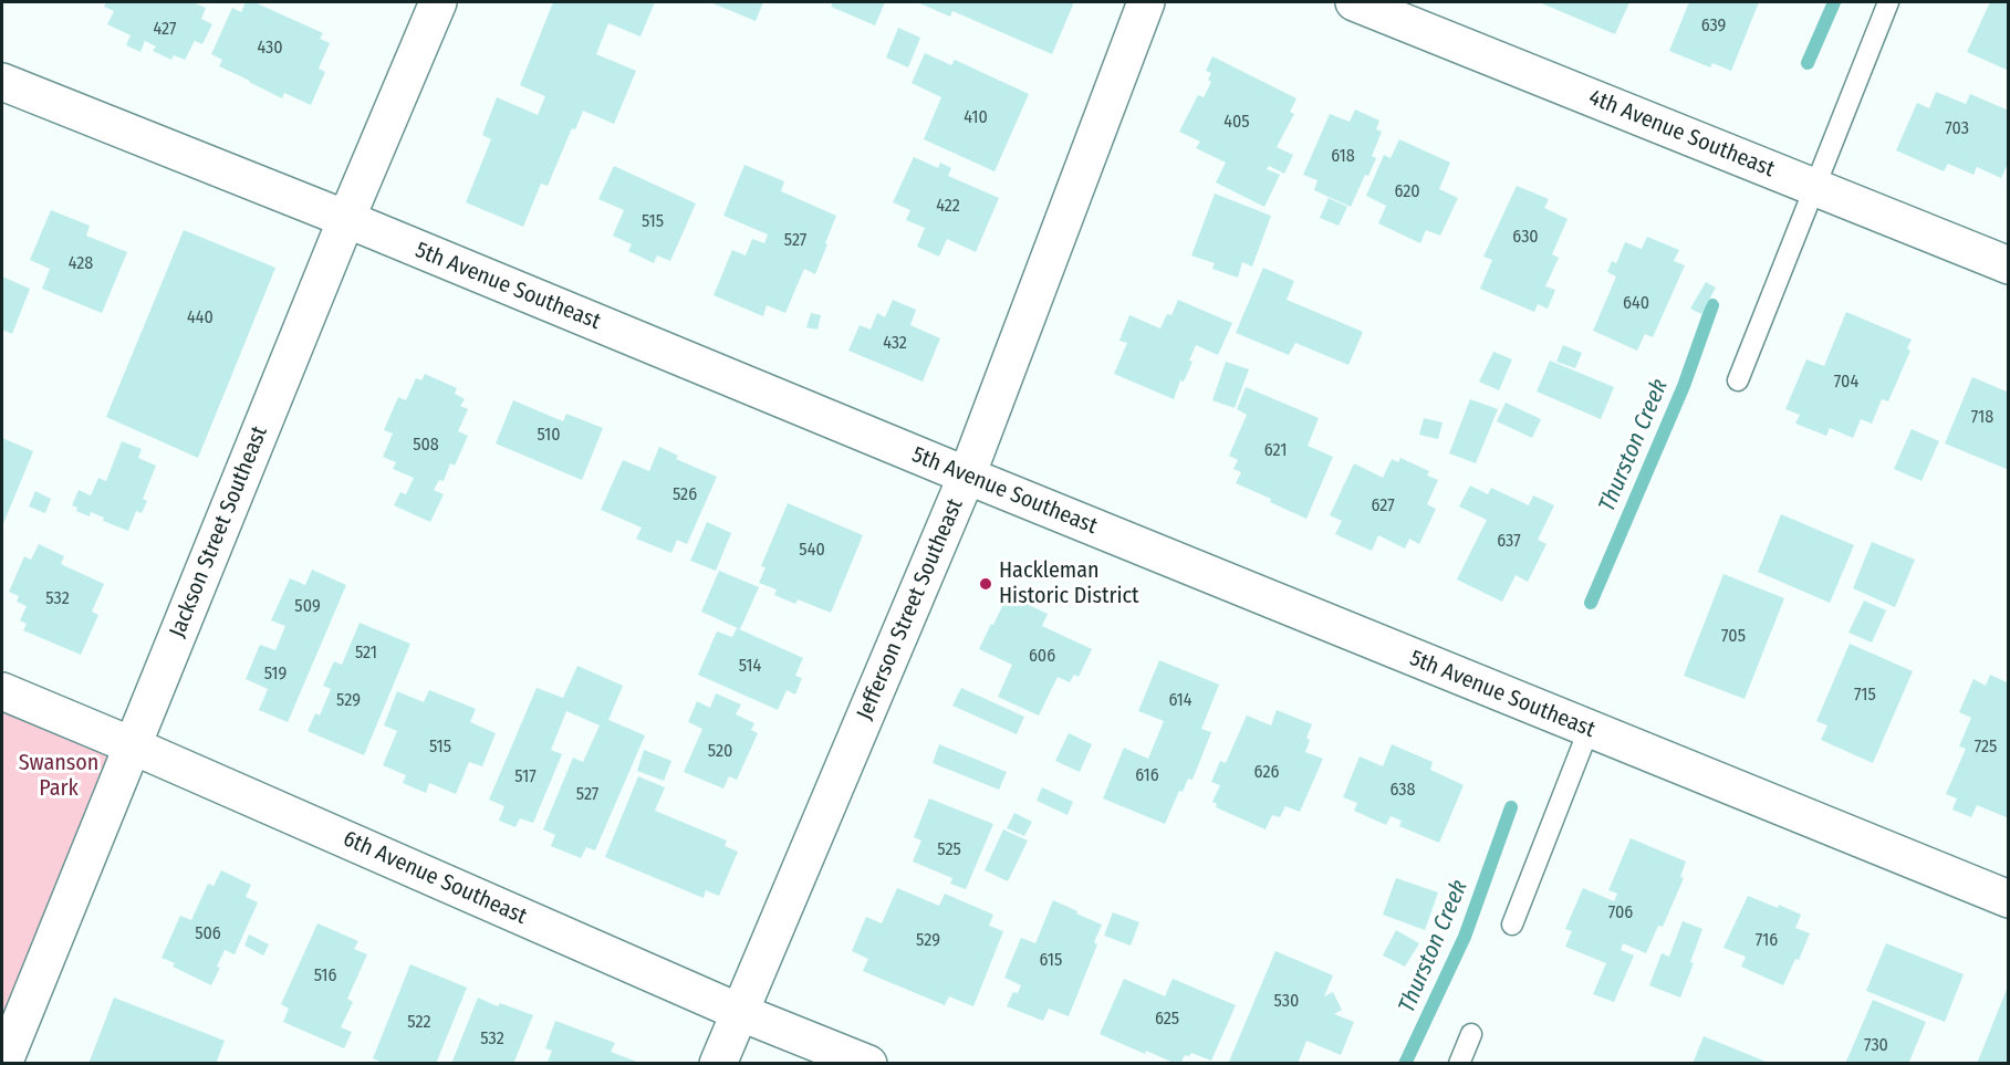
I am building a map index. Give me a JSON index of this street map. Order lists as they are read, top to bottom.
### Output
{
  "streets": {
    "street": [
      "4th Avenue Southeast",
      "5th Avenue Southeast",
      "Jackson Street Southeast",
      "Jefferson Street Southeast",
      "6th Avenue Southeast"
    ]
  },
  "crossings": [
    ["5th Avenue Southeast", "Jackson Street Southeast"],
    ["5th Avenue Southeast", "Jefferson Street Southeast"],
    ["Jackson Street Southeast", "6th Avenue Southeast"],
    ["Jefferson Street Southeast", "6th Avenue Southeast"]
  ],
  "water": ["Thurston Creek"],
  "parks": ["Swanson Park"],
  "places": ["Hackleman Historic District"],
  "house_numbers": [
    "639",
    "427",
    "430",
    "410",
    "405",
    "703",
    "618",
    "620",
    "422",
    "515",
    "630",
    "527",
    "428",
    "640",
    "440",
    "432",
    "704",
    "718",
    "510",
    "508",
    "621",
    "526",
    "627",
    "637",
    "540",
    "532",
    "509",
    "705",
    "521",
    "606",
    "514",
    "519",
    "715",
    "529",
    "614",
    "515",
    "725",
    "520",
    "626",
    "616",
    "517",
    "638",
    "527",
    "525",
    "706",
    "506",
    "529",
    "716",
    "615",
    "516",
    "530",
    "625",
    "522",
    "532",
    "730"
  ]
}
